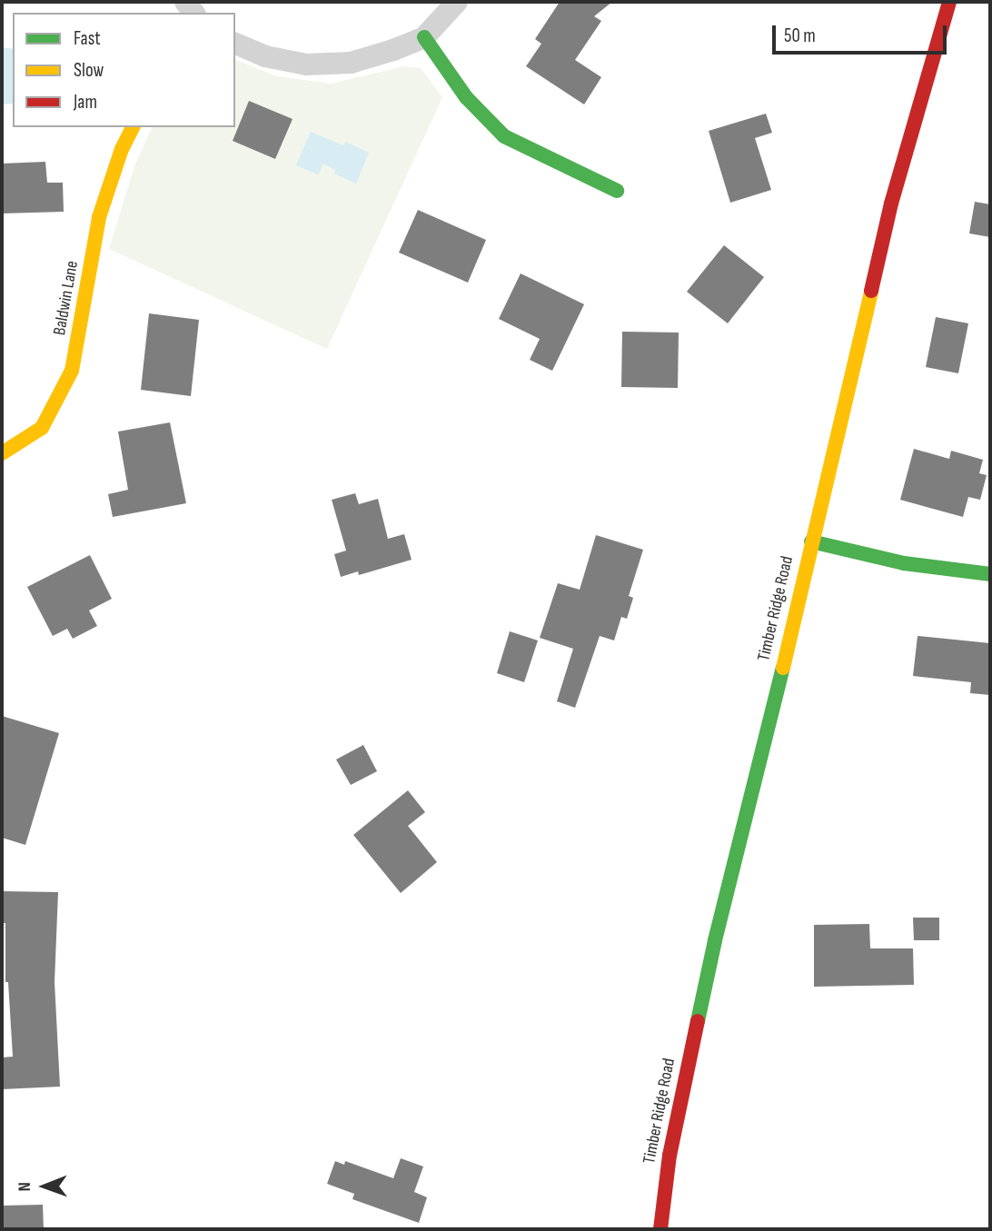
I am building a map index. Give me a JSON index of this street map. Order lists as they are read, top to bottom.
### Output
{
  "streets": {
    "street": ["Baldwin Lane", "Timber Ridge Road"]
  },
  "legend": ["Fast", "Slow", "Jam"],
  "scale_bar": "50 m",
  "north": "left"
}
